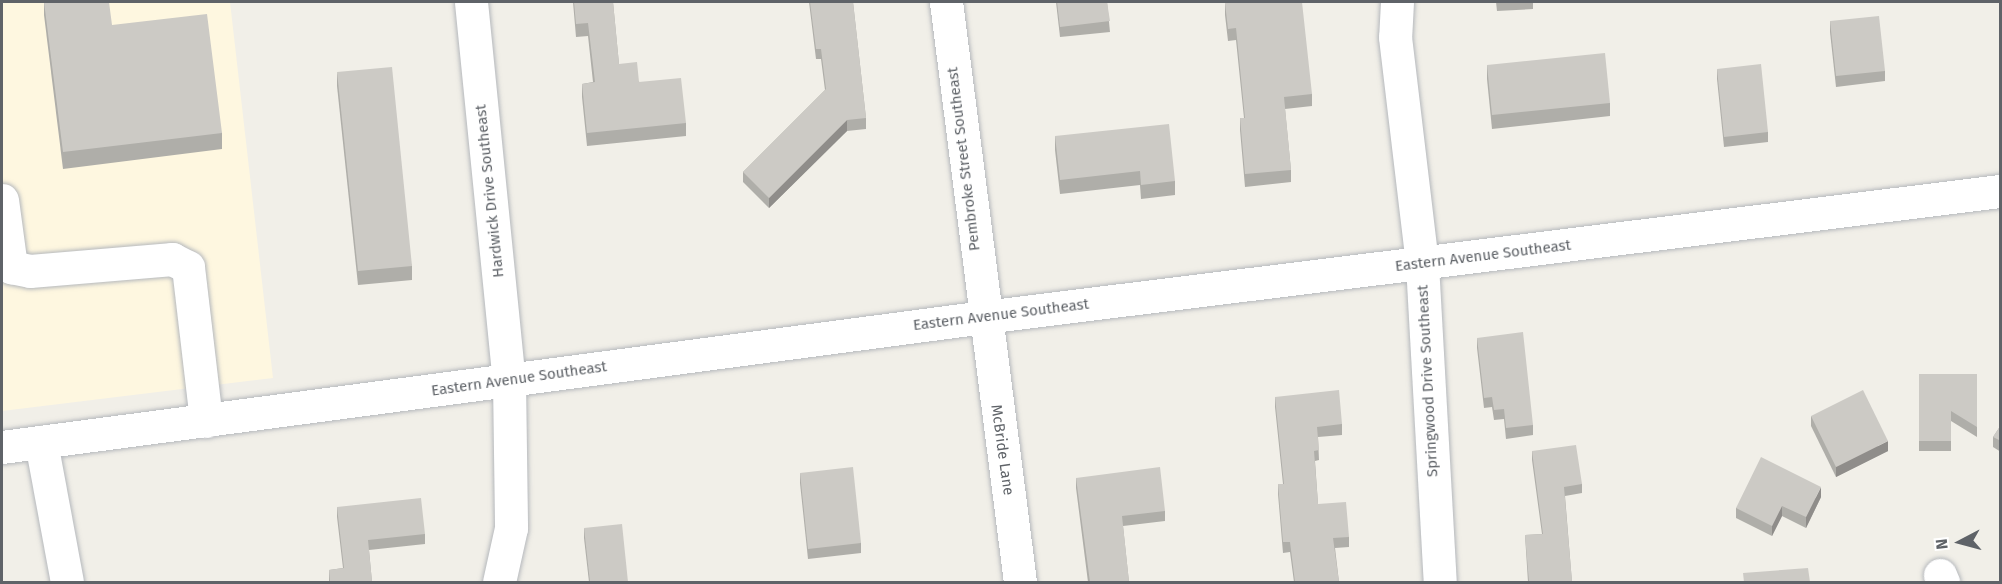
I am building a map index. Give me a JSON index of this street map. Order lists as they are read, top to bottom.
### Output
{
  "streets": {
    "street": [
      "Pembroke Street Southeast",
      "Hardwick Drive Southeast",
      "Eastern Avenue Southeast",
      "Springwood Drive Southeast",
      "McBride Lane"
    ]
  },
  "crossings": [
    ["Pembroke Street Southeast", "Eastern Avenue Southeast"],
    ["Pembroke Street Southeast", "McBride Lane"],
    ["Hardwick Drive Southeast", "Eastern Avenue Southeast"],
    ["Eastern Avenue Southeast", "Springwood Drive Southeast"],
    ["Eastern Avenue Southeast", "McBride Lane"]
  ],
  "north": "left"
}
